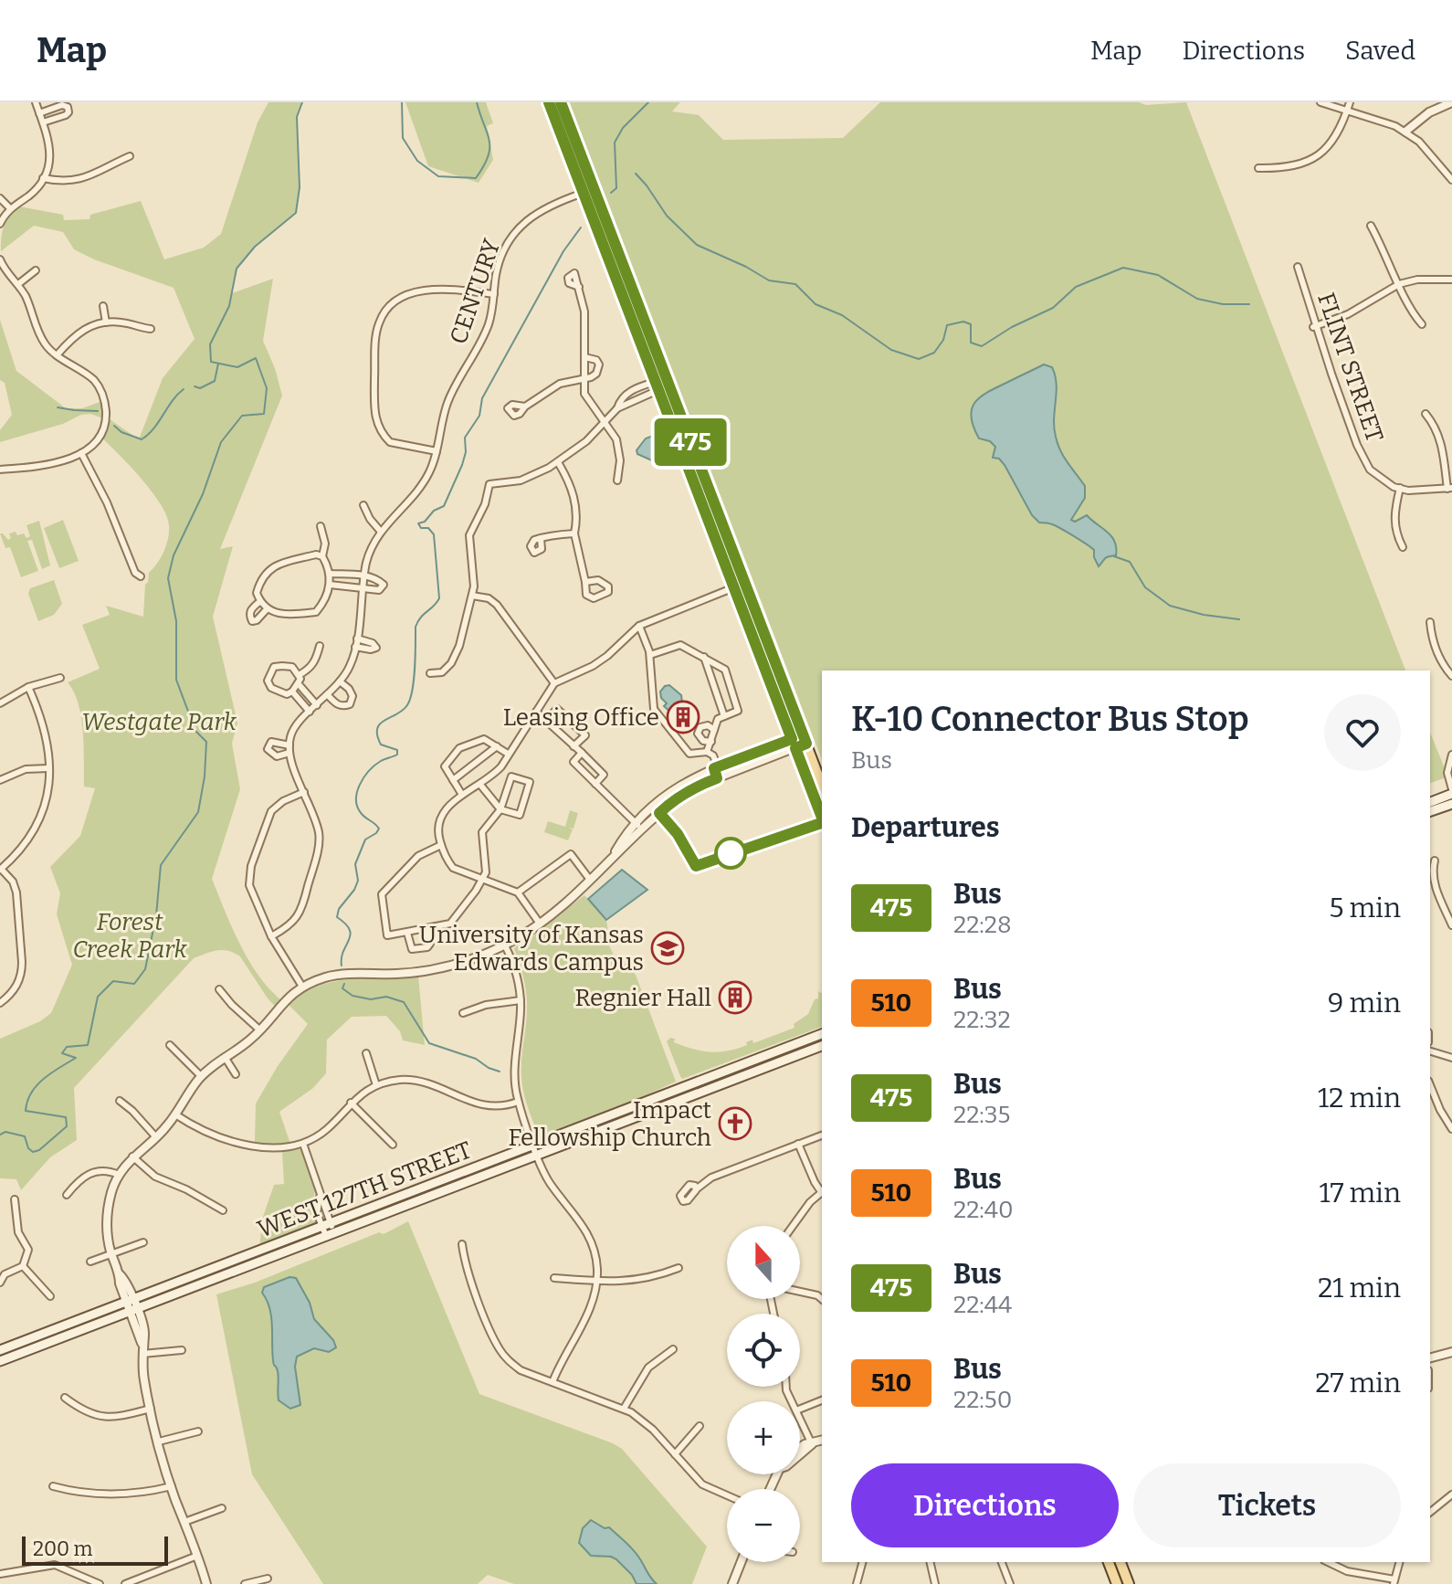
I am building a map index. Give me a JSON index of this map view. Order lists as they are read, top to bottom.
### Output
{
  "streets": {
    "main road": ["WEST 127TH STREET"],
    "street": ["CENTURY", "FLINT STREET"]
  },
  "parks": ["Westgate Park", "Forest Creek Park"],
  "places": {
    "building": ["Leasing Office", "Regnier Hall"],
    "school or university": ["University of Kansas Edwards Campus"],
    "church": ["Impact Fellowship Church"]
  },
  "lines": ["bus line 475"],
  "scale_bar": "200 m",
  "north": "top",
  "page": {
    "header": "Map",
    "nav": ["Map", "Directions", "Saved"],
    "on_map": "475",
    "heading": [
      ["K-10 Connector Bus Stop", "Bus"],
      "Departures"
    ],
    "list": [
      {
        "mark": "475",
        "name": "Bus",
        "note": "22:28",
        "value": "5 min"
      },
      {
        "mark": "510",
        "name": "Bus",
        "note": "22:32",
        "value": "9 min"
      },
      {
        "mark": "475",
        "name": "Bus",
        "note": "22:35",
        "value": "12 min"
      },
      {
        "mark": "510",
        "name": "Bus",
        "note": "22:40",
        "value": "17 min"
      },
      {
        "mark": "475",
        "name": "Bus",
        "note": "22:44",
        "value": "21 min"
      },
      {
        "mark": "510",
        "name": "Bus",
        "note": "22:50",
        "value": "27 min"
      }
    ],
    "map_buttons": ["+", "−"],
    "buttons": ["Directions", "Tickets"],
    "scale": "200 m"
  }
}
